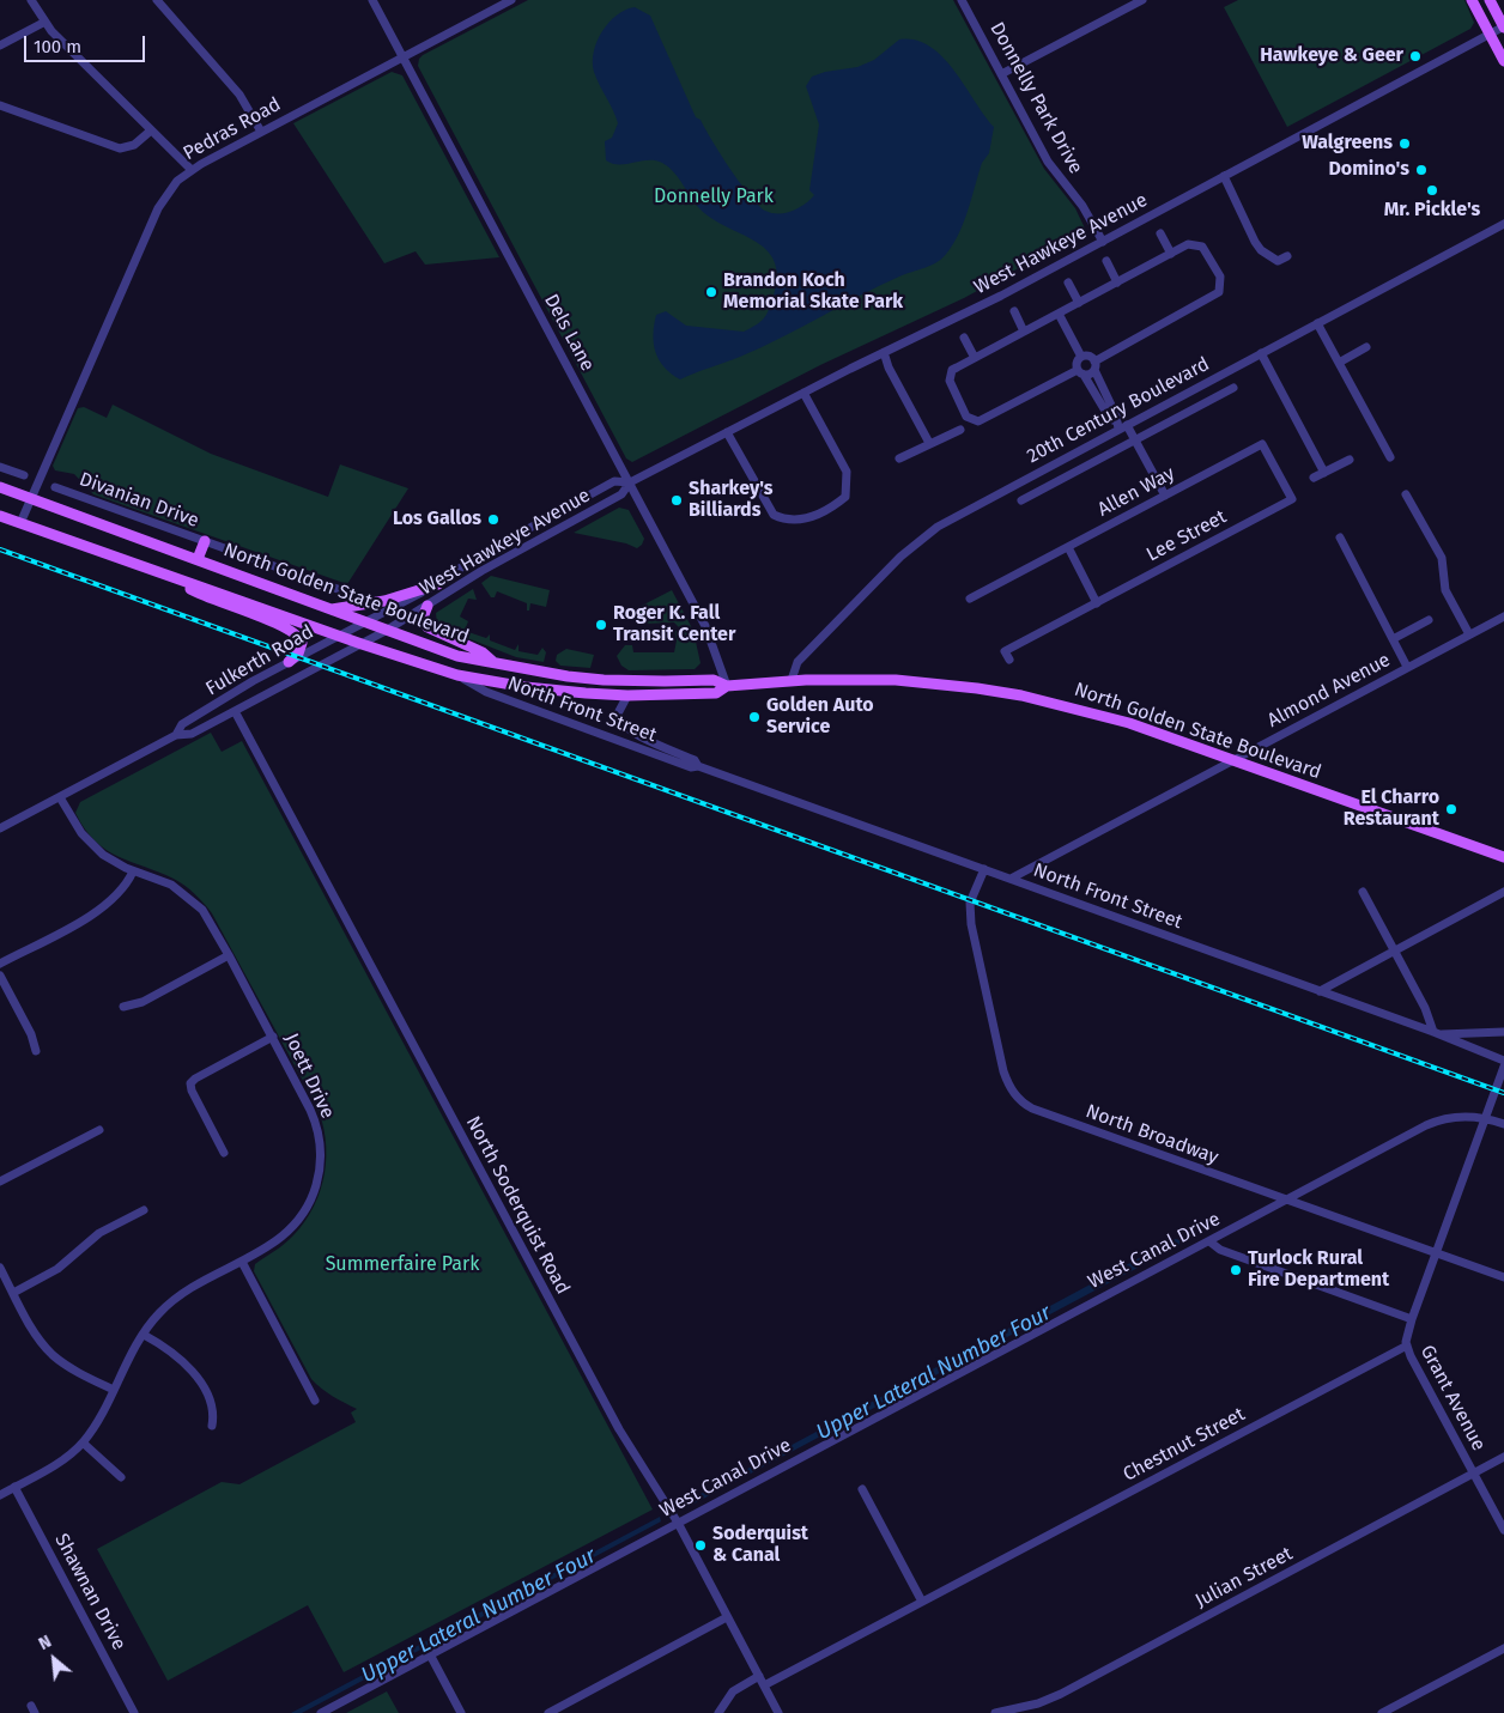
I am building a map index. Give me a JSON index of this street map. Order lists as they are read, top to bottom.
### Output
{
  "streets": {
    "main road": ["North Golden State Boulevard"],
    "street": [
      "Donnelly Park Drive",
      "Pedras Road",
      "West Hawkeye Avenue",
      "Dels Lane",
      "20th Century Boulevard",
      "Allen Way",
      "Divanian Drive",
      "Lee Street",
      "Fulkerth Road",
      "Almond Avenue",
      "North Front Street",
      "Joett Drive",
      "North Broadway",
      "North Soderquist Road",
      "West Canal Drive",
      "Grant Avenue",
      "Chestnut Street",
      "Julian Street",
      "Shawnan Drive"
    ]
  },
  "crossings": [
    ["Donnelly Park Drive", "West Hawkeye Avenue"],
    ["Pedras Road", "Dels Lane"],
    ["Pedras Road", "North Golden State Boulevard"],
    ["West Hawkeye Avenue", "Dels Lane"],
    ["West Hawkeye Avenue", "North Golden State Boulevard"],
    ["West Hawkeye Avenue", "Fulkerth Road"],
    ["Dels Lane", "North Golden State Boulevard"],
    ["20th Century Boulevard", "North Golden State Boulevard"],
    ["Allen Way", "Lee Street"],
    ["North Golden State Boulevard", "Fulkerth Road"],
    ["North Golden State Boulevard", "Almond Avenue"],
    ["North Golden State Boulevard", "North Front Street"],
    ["Fulkerth Road", "Joett Drive"],
    ["Fulkerth Road", "North Soderquist Road"],
    ["Almond Avenue", "North Front Street"],
    ["North Front Street", "North Broadway"],
    ["Joett Drive", "Shawnan Drive"],
    ["North Broadway", "West Canal Drive"],
    ["North Soderquist Road", "West Canal Drive"],
    ["North Soderquist Road", "Chestnut Street"],
    ["Grant Avenue", "Chestnut Street"],
    ["Grant Avenue", "Julian Street"]
  ],
  "water": ["Upper Lateral Number Four"],
  "parks": ["Donnelly Park", "Summerfaire Park"],
  "places": [
    "Hawkeye & Geer",
    "Walgreens",
    "Domino's",
    "Mr. Pickle's",
    "Brandon Koch Memorial Skate Park",
    "Sharkey's Billiards",
    "Los Gallos",
    "Roger K. Fall Transit Center",
    "Golden Auto Service",
    "El Charro Restaurant",
    "Turlock Rural Fire Department",
    "Soderquist & Canal"
  ],
  "scale_bar": "100 m",
  "north": "top left"
}
